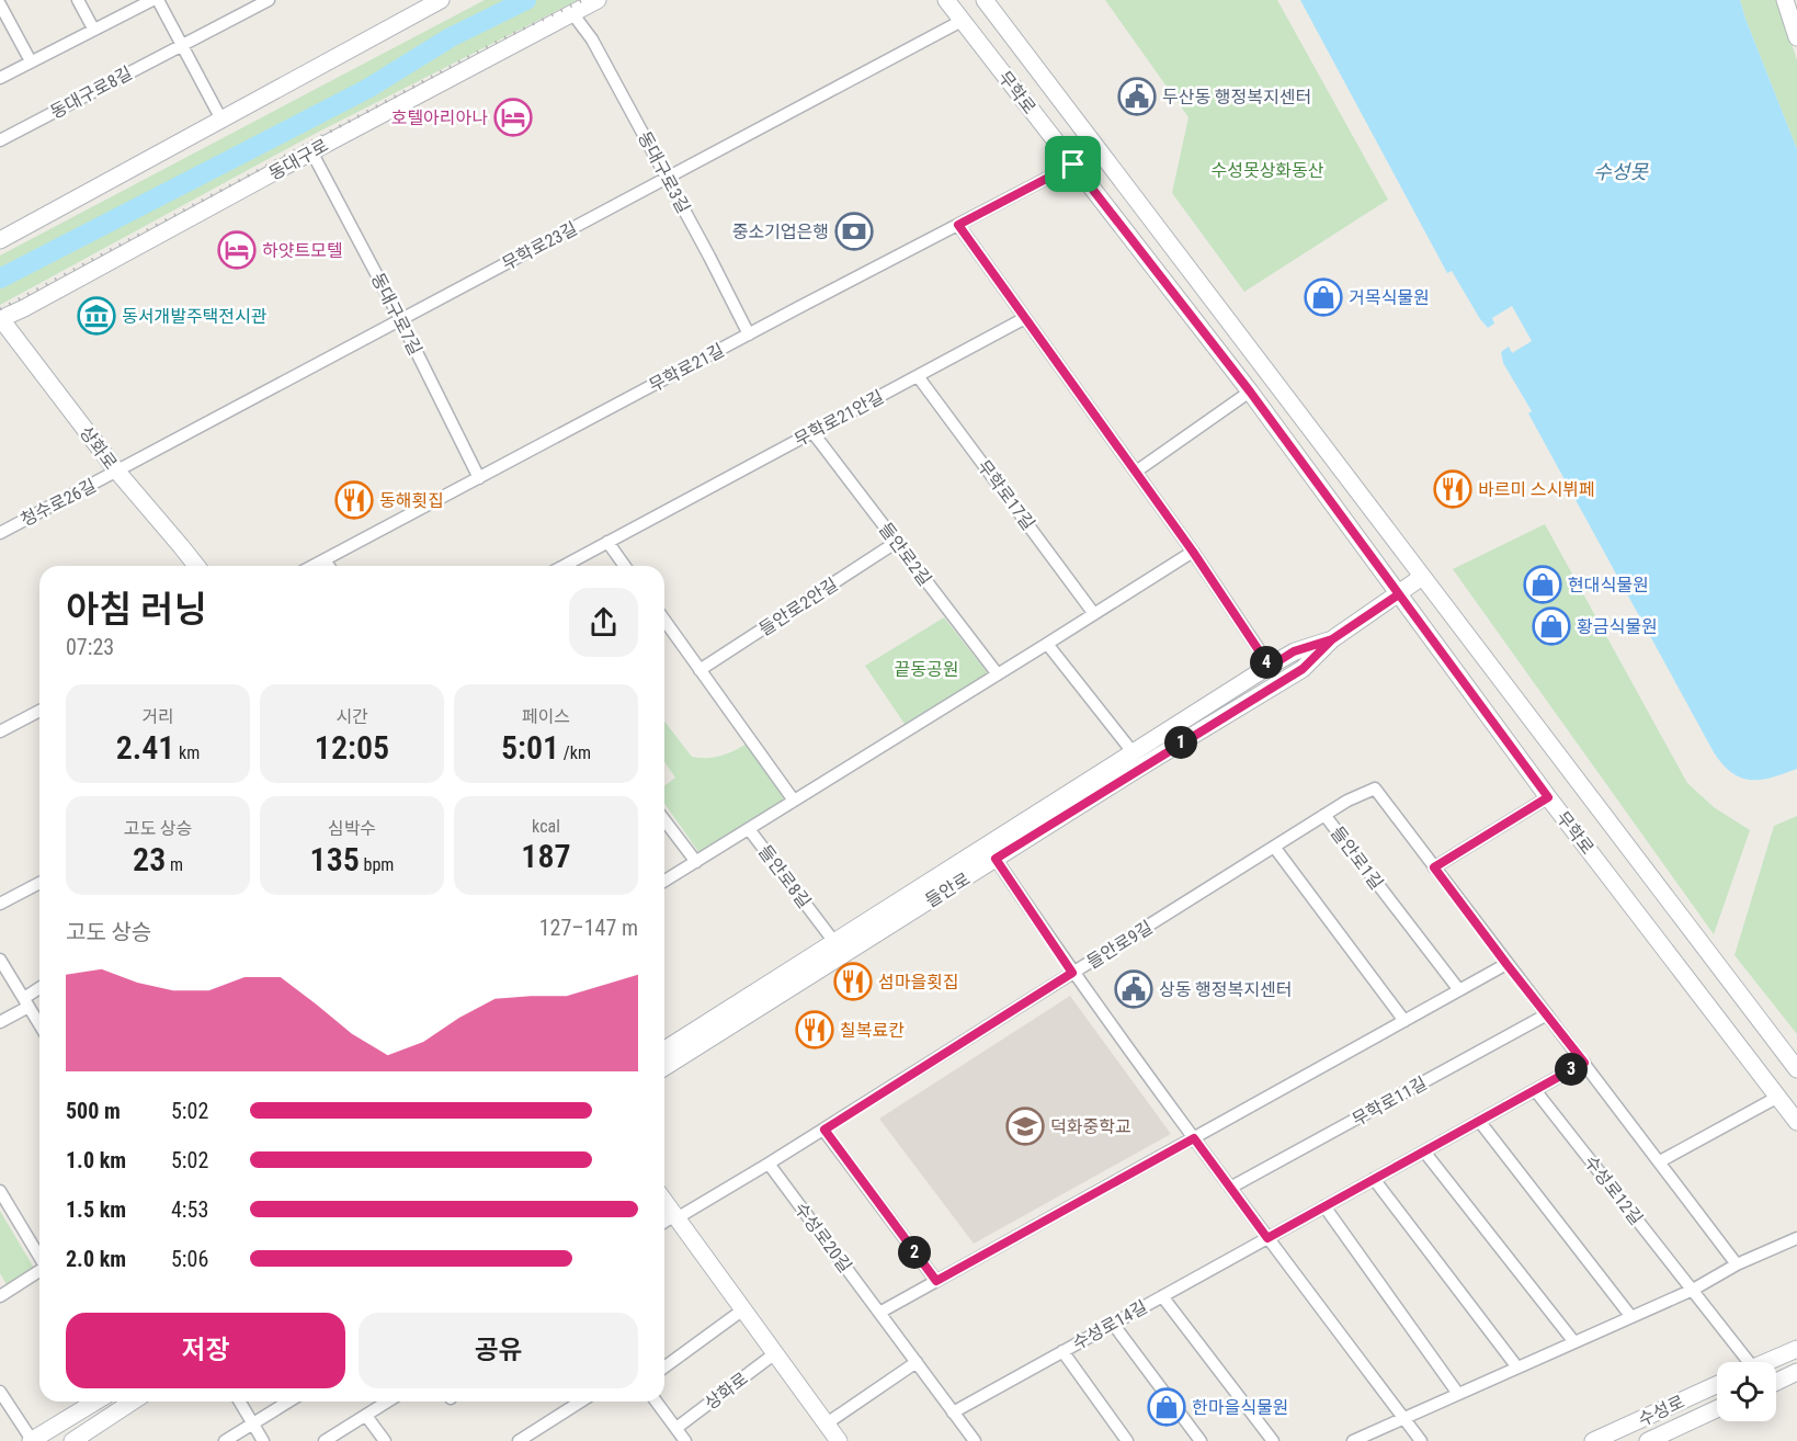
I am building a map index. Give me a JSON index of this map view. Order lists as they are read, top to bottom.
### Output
{
  "streets": {
    "main road": [
      "무학로",
      "동대구로",
      "상화로",
      "들안로",
      "수성로"
    ],
    "street": [
      "동대구로8길",
      "동대구로3길",
      "무학로23길",
      "동대구로7길",
      "무학로21길",
      "무학로21안길",
      "무학로17길",
      "청수로26길",
      "들안로2길",
      "들안로2안길",
      "들안로1길",
      "들안로8길",
      "들안로9길",
      "무학로11길",
      "수성로12길",
      "수성로20길",
      "수성로14길"
    ]
  },
  "crossings": [
    ["무학로", "무학로23길"],
    ["무학로", "무학로21길"],
    ["무학로", "들안로"],
    ["동대구로", "동대구로3길"],
    ["동대구로", "동대구로7길"],
    ["동대구로", "상화로"],
    ["동대구로3길", "무학로23길"],
    ["동대구로3길", "무학로21길"],
    ["무학로23길", "동대구로7길"],
    ["무학로23길", "상화로"],
    ["무학로23길", "청수로26길"],
    ["동대구로7길", "무학로21길"],
    ["무학로21안길", "무학로17길"],
    ["무학로21안길", "들안로2길"],
    ["상화로", "청수로26길"],
    ["들안로2길", "들안로2안길"],
    ["들안로1길", "들안로9길"],
    ["들안로8길", "들안로"],
    ["수성로20길", "수성로14길"]
  ],
  "water": ["수성못"],
  "parks": ["수성못상화동산", "끝동공원"],
  "places": {
    "public building": ["두산동 행정복지센터", "상동 행정복지센터"],
    "hotel": ["호텔아리아나", "하얏트모텔"],
    "bank": ["중소기업은행"],
    "shop": [
      "거목식물원",
      "현대식물원",
      "황금식물원",
      "한마을식물원"
    ],
    "museum": ["동서개발주택전시관"],
    "restaurant": [
      "바르미 스시뷔페",
      "동해횟집",
      "섬마을횟집",
      "칠복료칸"
    ],
    "school or university": ["덕화중학교"]
  },
  "page": {
    "heading": ["아침 러닝", "07:23"],
    "pins": [
      "4",
      "1",
      "3",
      "2"
    ],
    "stats": [
      ["거리", "2.41 km"],
      ["시간", "12:05"],
      ["페이스", "5:01 /km"],
      ["고도 상승", "23 m"],
      ["심박수", "135 bpm"],
      ["kcal", "187"]
    ],
    "chart": ["고도 상승", "127–147 m"],
    "list": [
      {
        "name": "500 m",
        "note": "5:02"
      },
      {
        "name": "1.0 km",
        "note": "5:02"
      },
      {
        "name": "1.5 km",
        "note": "4:53"
      },
      {
        "name": "2.0 km",
        "note": "5:06"
      }
    ],
    "buttons": ["저장", "공유"]
  }
}
